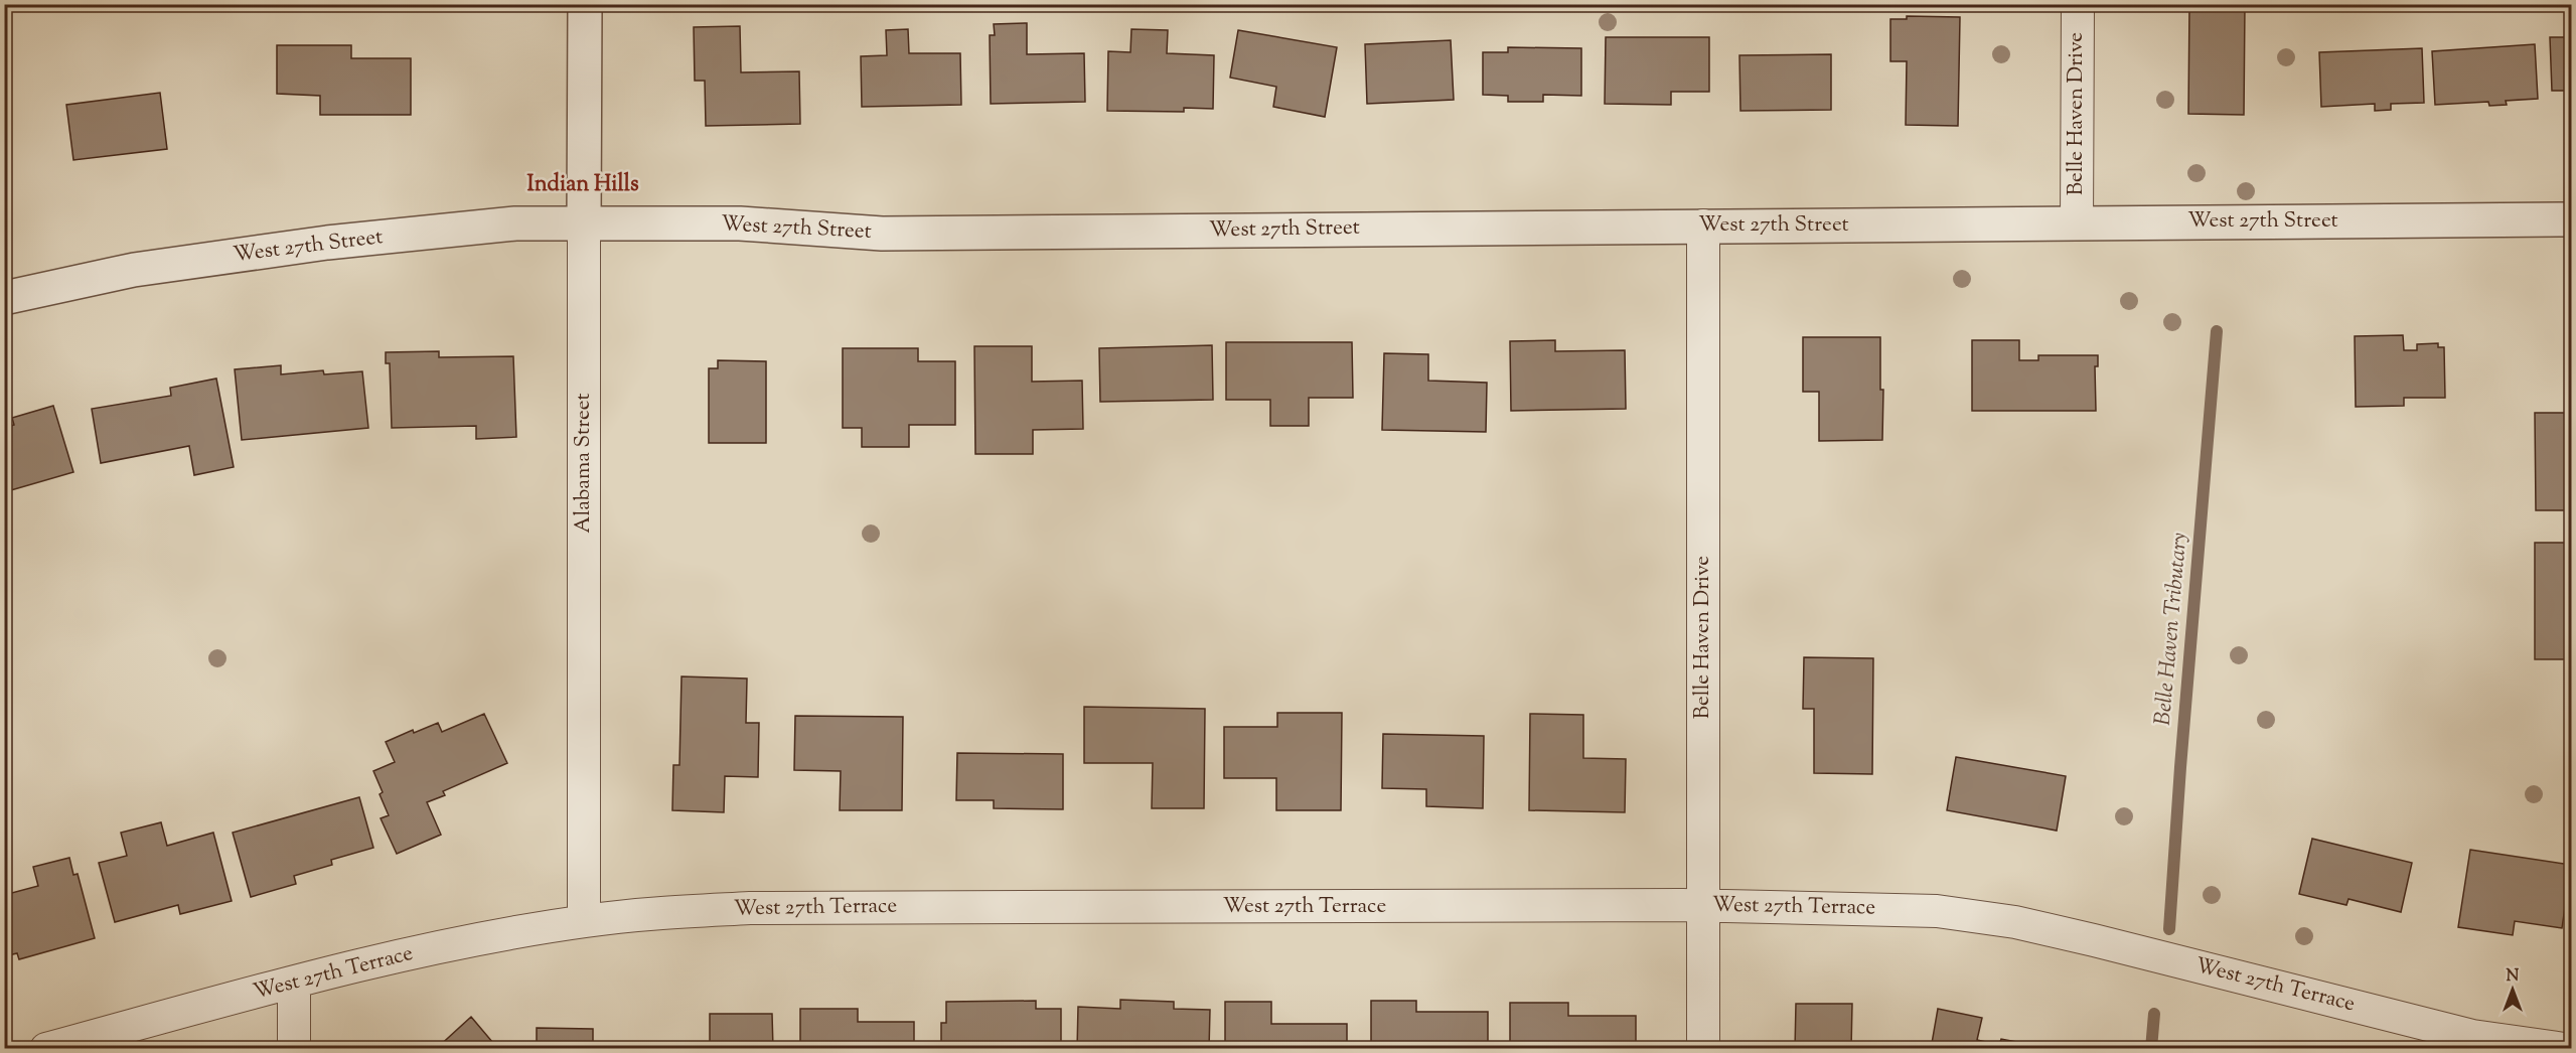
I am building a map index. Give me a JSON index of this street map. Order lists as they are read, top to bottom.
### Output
{
  "streets": {
    "street": [
      "Belle Haven Drive",
      "West 27th Street",
      "Alabama Street",
      "West 27th Terrace"
    ]
  },
  "crossings": [
    ["Belle Haven Drive", "West 27th Street"],
    ["Belle Haven Drive", "West 27th Terrace"],
    ["West 27th Street", "Alabama Street"],
    ["Alabama Street", "West 27th Terrace"]
  ],
  "districts": ["Indian Hills"],
  "water": ["Belle Haven Tributary"],
  "north": "top"
}
